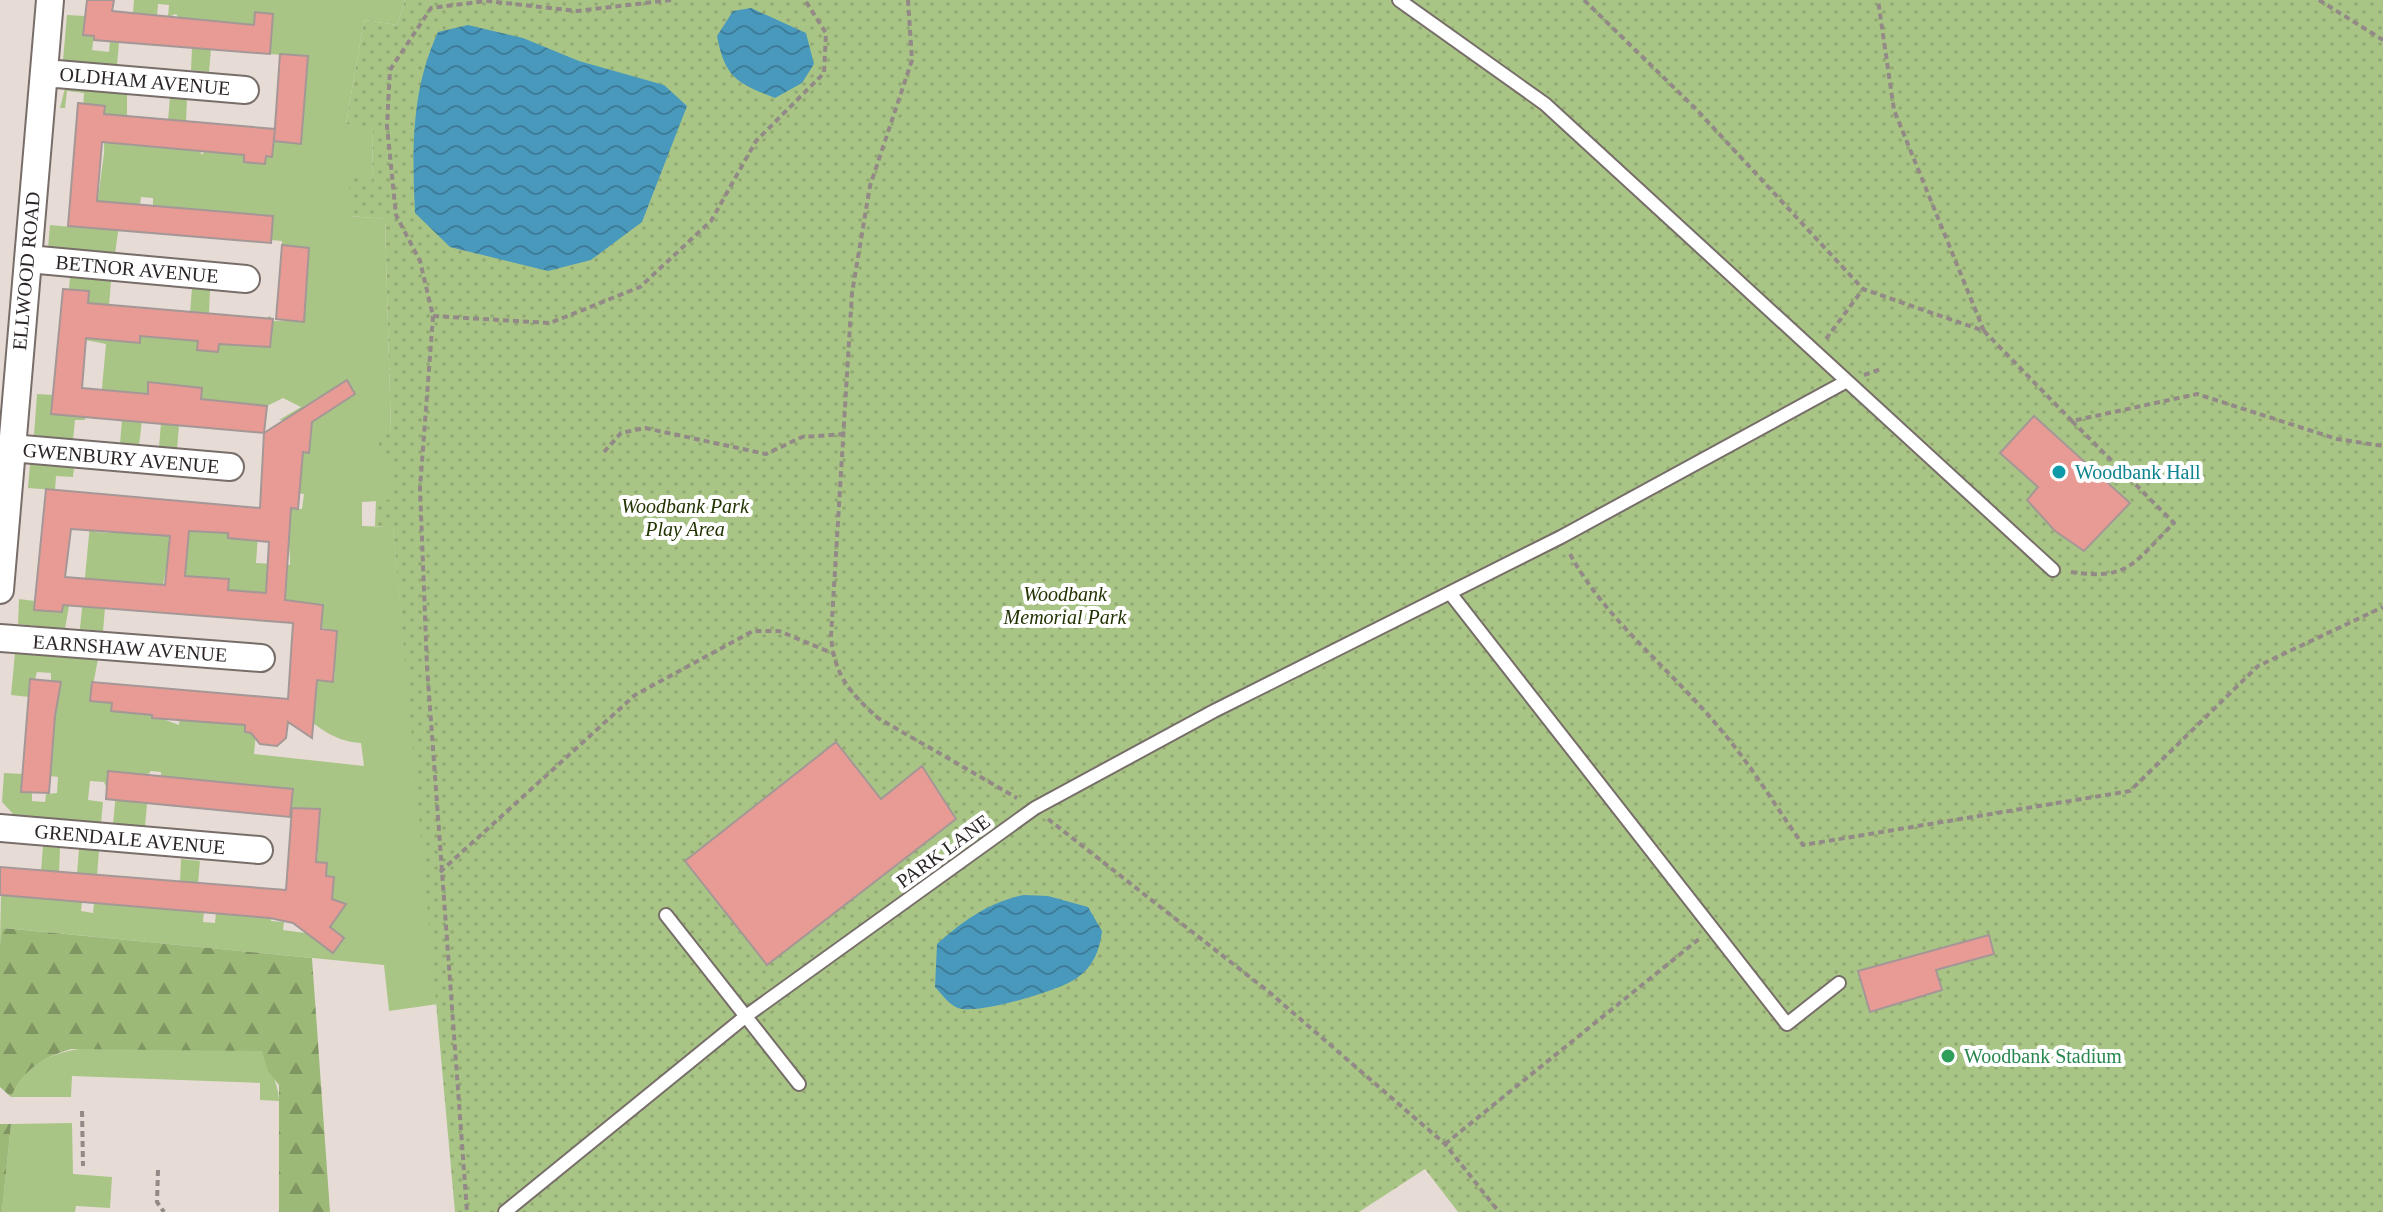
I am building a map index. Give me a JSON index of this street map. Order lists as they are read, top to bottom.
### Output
{
  "streets": {
    "street": [
      "OLDHAM AVENUE",
      "BETNOR AVENUE",
      "ELLWOOD ROAD",
      "GWENBURY AVENUE",
      "EARNSHAW AVENUE",
      "GRENDALE AVENUE"
    ],
    "lane": ["PARK LANE"]
  },
  "crossings": [
    ["OLDHAM AVENUE", "ELLWOOD ROAD"],
    ["BETNOR AVENUE", "ELLWOOD ROAD"],
    ["ELLWOOD ROAD", "GWENBURY AVENUE"]
  ],
  "parks": ["Woodbank Park Play Area", "Woodbank Memorial Park"],
  "places": ["Woodbank Hall", "Woodbank Stadium"]
}
